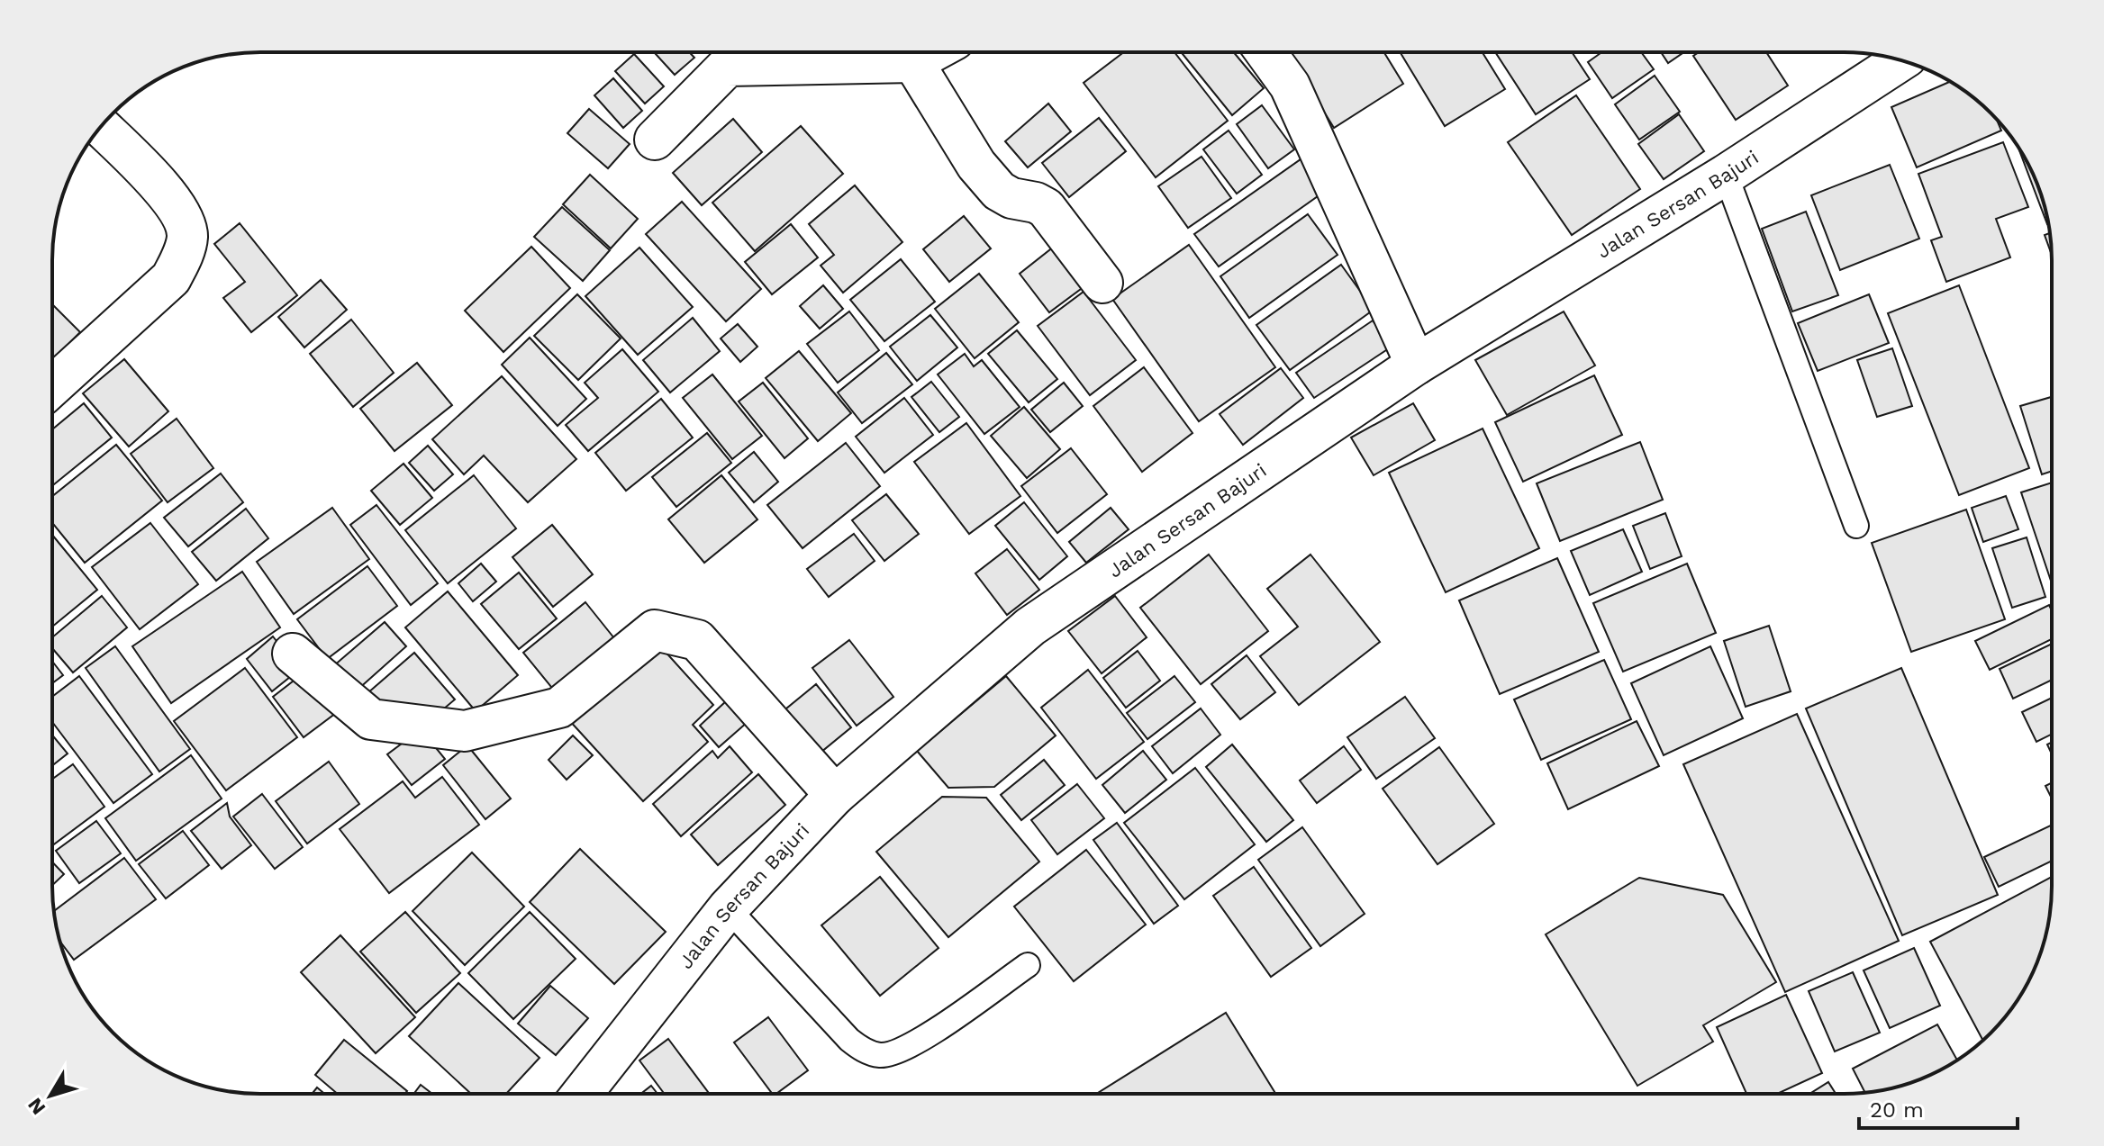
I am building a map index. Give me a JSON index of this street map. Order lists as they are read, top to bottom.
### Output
{
  "streets": {
    "street": ["Jalan Sersan Bajuri"]
  },
  "scale_bar": "20 m",
  "north": "bottom left"
}
